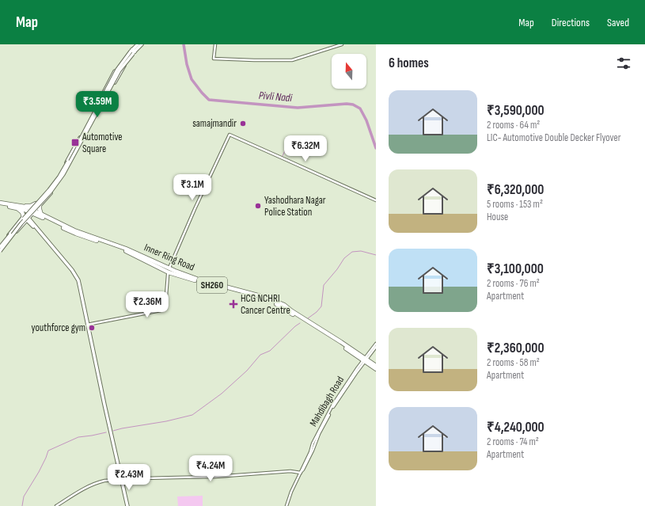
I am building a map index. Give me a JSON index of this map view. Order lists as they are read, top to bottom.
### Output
{
  "streets": {
    "highway": ["Inner Ring Road", "SH260"],
    "street": ["Mahdibagh Road"]
  },
  "crossings": [
    ["Inner Ring Road", "SH260"],
    ["Inner Ring Road", "Mahdibagh Road"],
    ["SH260", "Mahdibagh Road"]
  ],
  "water": ["Pivli Nadi"],
  "places": {
    "other": ["samajmandir", "Yashodhara Nagar Police Station", "youthforce gym"],
    "transit": ["Automotive Square"],
    "health": ["HCG NCHRI Cancer Centre"]
  },
  "north": "top",
  "page": {
    "header": "Map",
    "nav": ["Map", "Directions", "Saved"],
    "heading": "6 homes",
    "list": [
      {
        "name": "₹3,590,000",
        "note": "2 rooms · 64 m² · LIC- Automotive Double Decker Flyover"
      },
      {
        "name": "₹6,320,000",
        "note": "5 rooms · 153 m² · House"
      },
      {
        "name": "₹3,100,000",
        "note": "2 rooms · 76 m² · Apartment"
      },
      {
        "name": "₹2,360,000",
        "note": "2 rooms · 58 m² · Apartment"
      },
      {
        "name": "₹4,240,000",
        "note": "2 rooms · 74 m² · Apartment"
      }
    ],
    "price": [
      "₹3.59M",
      "₹6.32M",
      "₹3.1M",
      "₹2.36M",
      "₹4.24M",
      "₹2.43M"
    ]
  }
}
